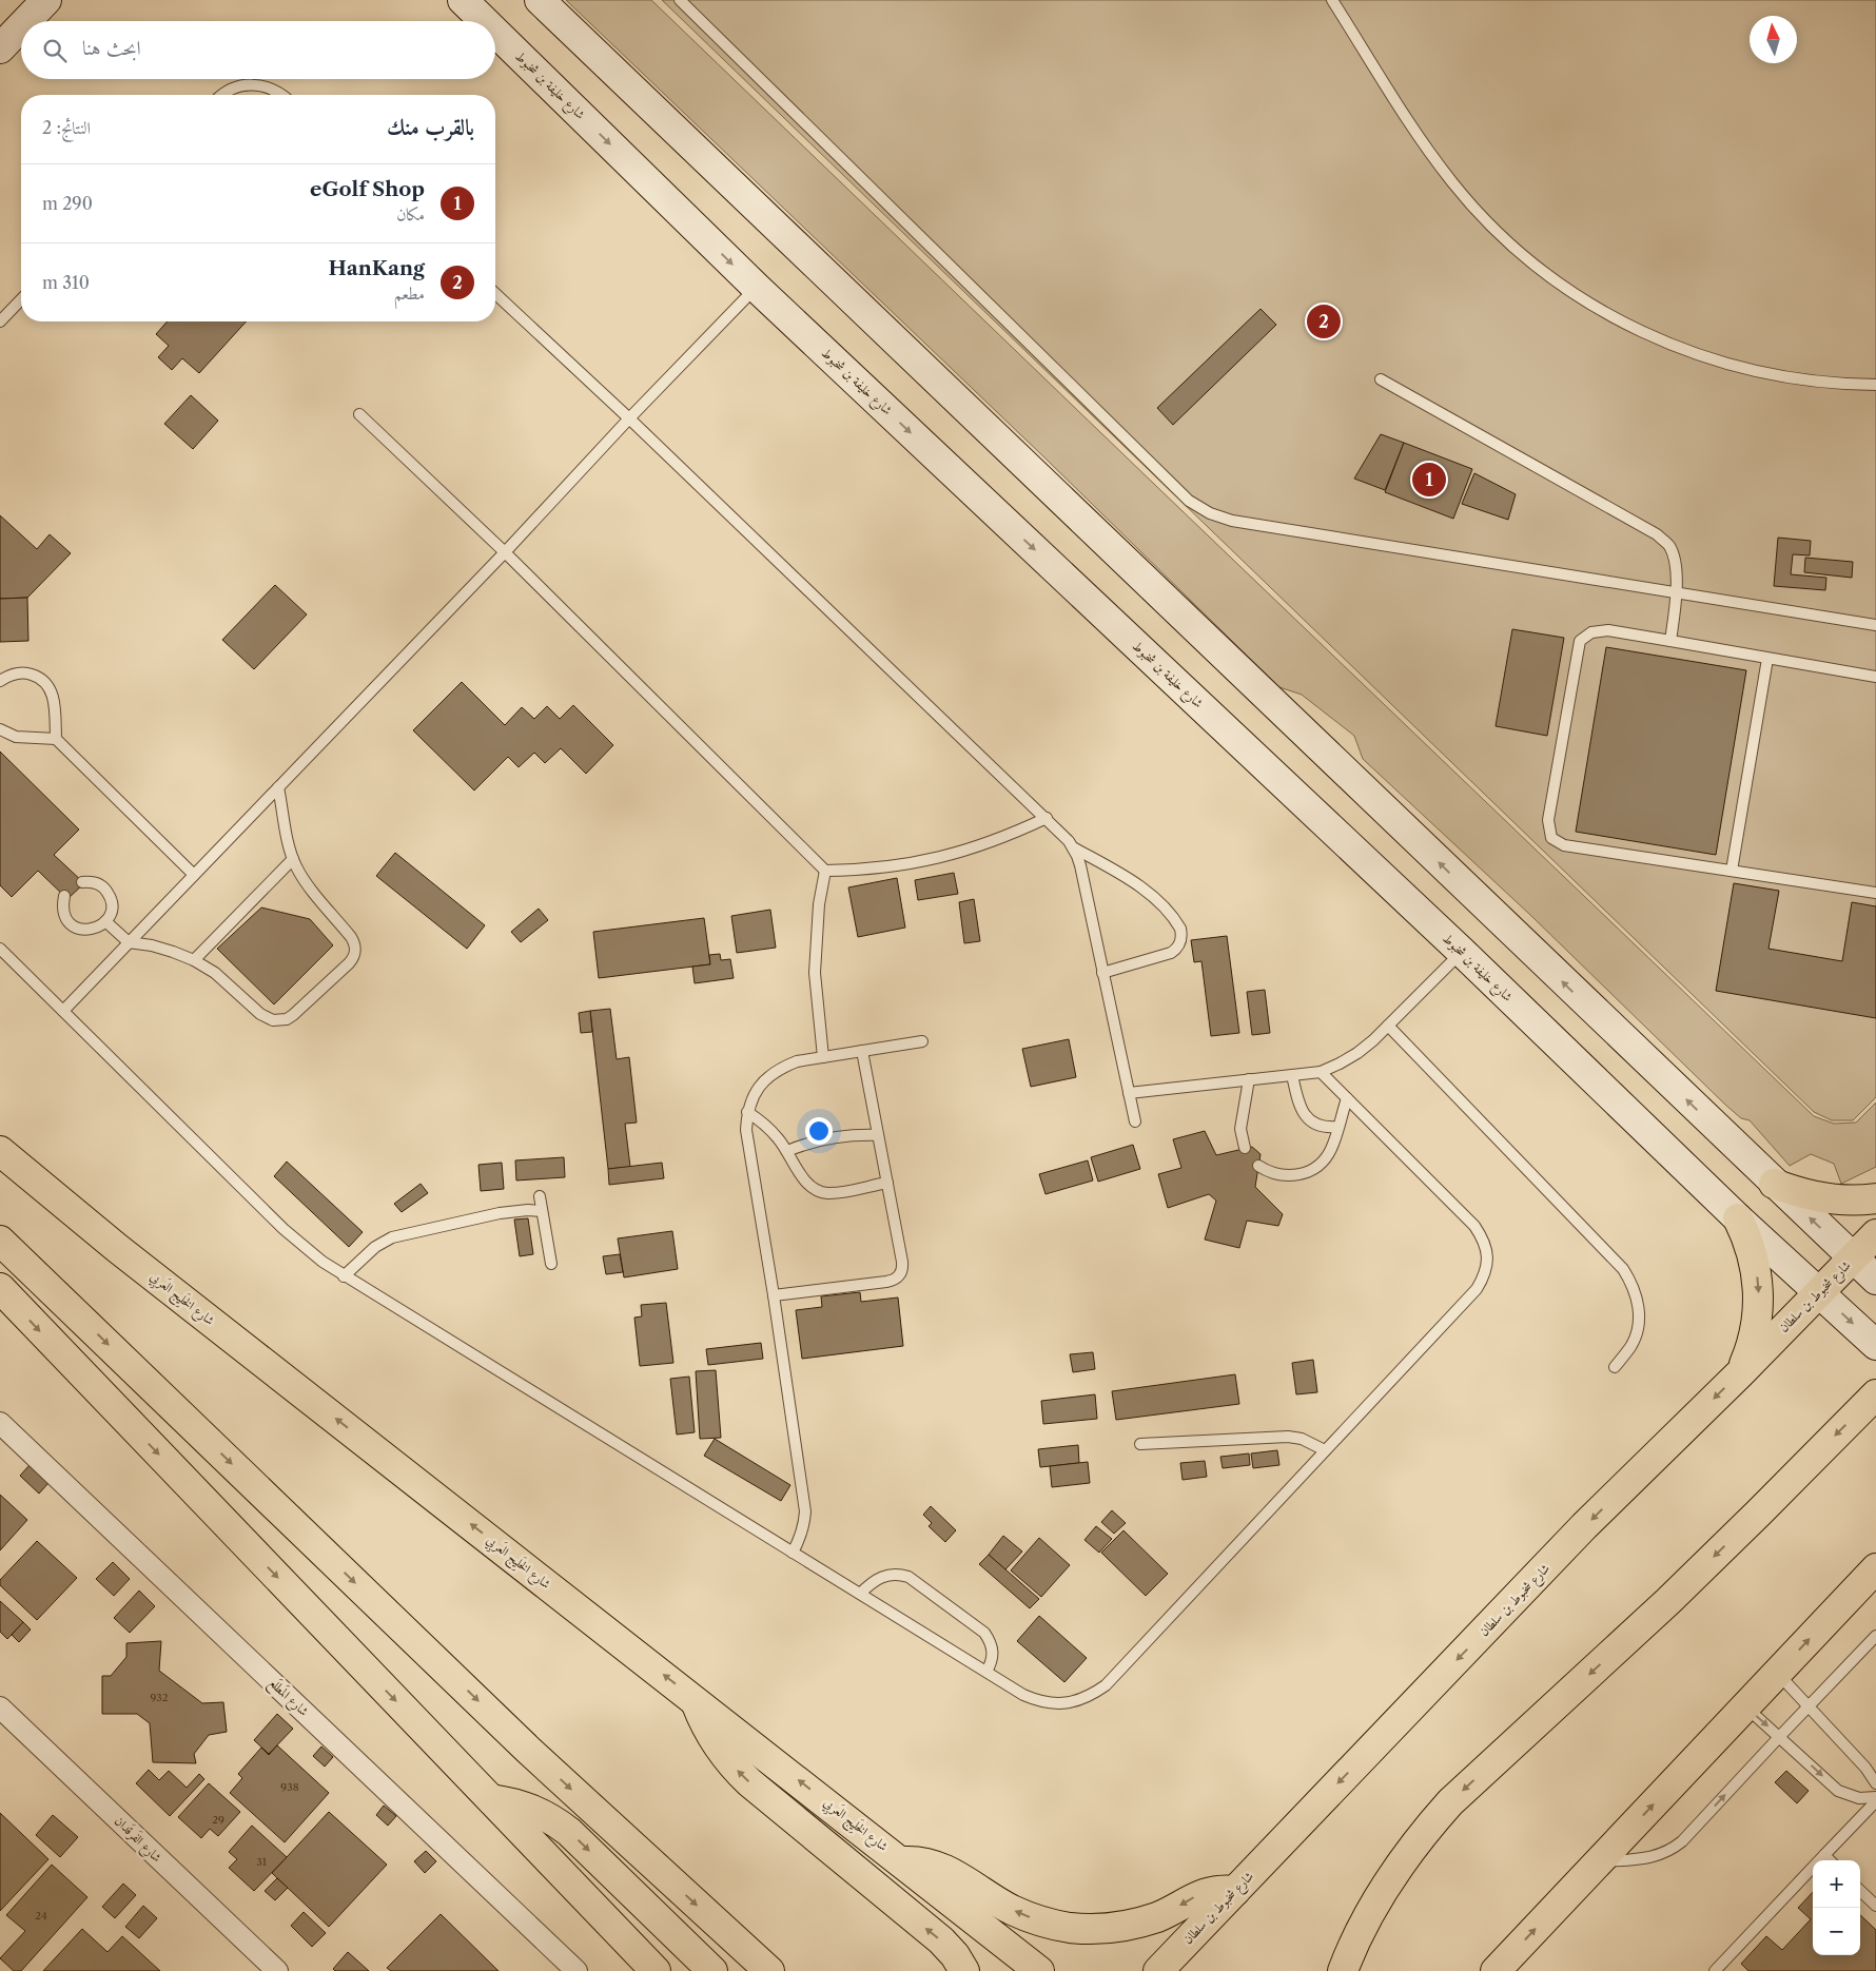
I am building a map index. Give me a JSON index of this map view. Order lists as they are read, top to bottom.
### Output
{
  "streets": {
    "main road": ["شارع خليفة بن شخبوط", "شارع شخبوط بن سلطان", "شارع الخَلِيج العَربِي"],
    "street": ["شارع المَطلَع", "شارع الفَرقَدان"]
  },
  "crossings": [
    ["شارع خليفة بن شخبوط", "شارع شخبوط بن سلطان"]
  ],
  "house_numbers": [
    "932",
    "938",
    "29",
    "31",
    "24"
  ],
  "north": "top",
  "page": {
    "search": "ابحث هنا",
    "heading": ["بالقرب منك", "النتائج: 2"],
    "list": [
      {
        "mark": "1",
        "name": "eGolf Shop",
        "note": "مكان",
        "value": "290 m"
      },
      {
        "mark": "2",
        "name": "HanKang",
        "note": "مطعم",
        "value": "310 m"
      }
    ],
    "pins": ["2", "1"],
    "map_buttons": ["+", "−"]
  }
}
